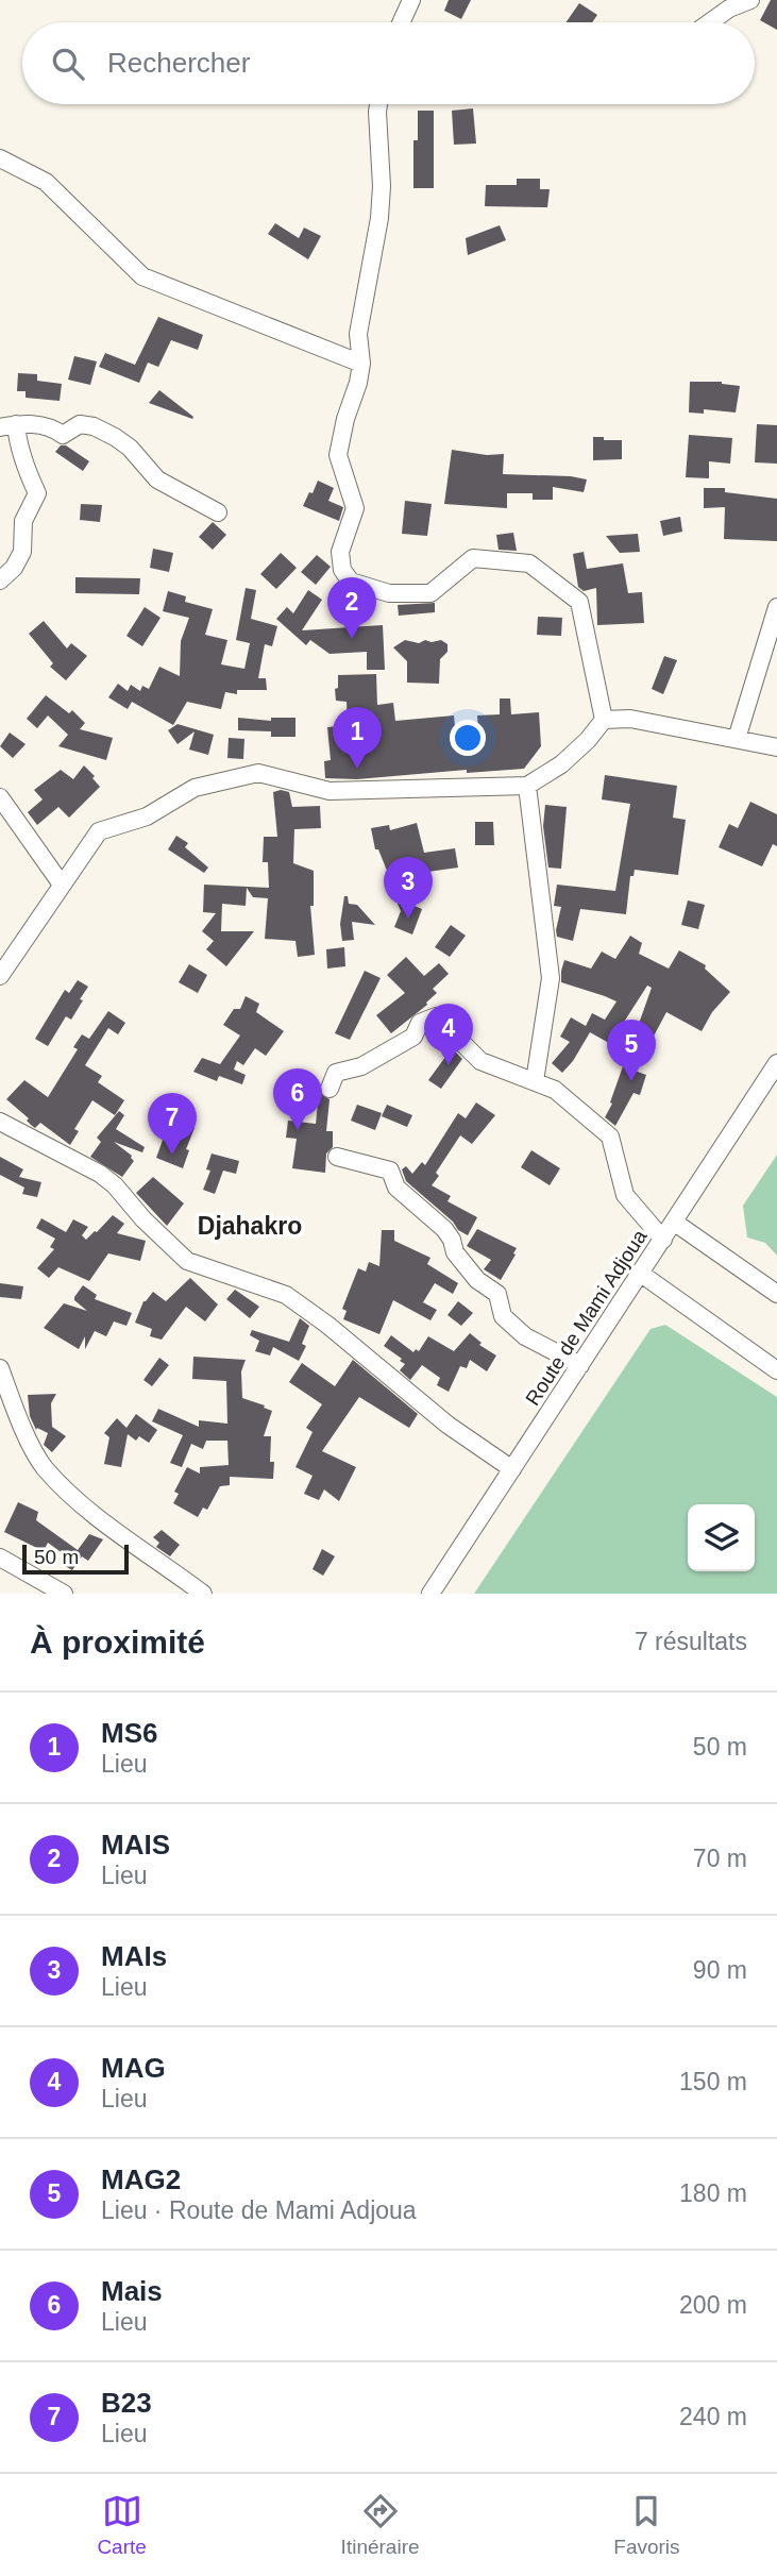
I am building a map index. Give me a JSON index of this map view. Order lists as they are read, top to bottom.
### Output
{
  "streets": {
    "street": ["Route de Mami Adjoua"]
  },
  "districts": ["Djahakro"],
  "scale_bar": "50 m",
  "page": {
    "search": "Rechercher",
    "pins": [
      "2",
      "1",
      "3",
      "4",
      "5",
      "6",
      "7"
    ],
    "scale": "50 m",
    "heading": ["À proximité", "7 résultats"],
    "list": [
      {
        "mark": "1",
        "name": "MS6",
        "note": "Lieu",
        "value": "50 m"
      },
      {
        "mark": "2",
        "name": "MAIS",
        "note": "Lieu",
        "value": "70 m"
      },
      {
        "mark": "3",
        "name": "MAIs",
        "note": "Lieu",
        "value": "90 m"
      },
      {
        "mark": "4",
        "name": "MAG",
        "note": "Lieu",
        "value": "150 m"
      },
      {
        "mark": "5",
        "name": "MAG2",
        "note": "Lieu · Route de Mami Adjoua",
        "value": "180 m"
      },
      {
        "mark": "6",
        "name": "Mais",
        "note": "Lieu",
        "value": "200 m"
      },
      {
        "mark": "7",
        "name": "B23",
        "note": "Lieu",
        "value": "240 m"
      }
    ],
    "nav": ["Carte", "Itinéraire", "Favoris"]
  }
}
